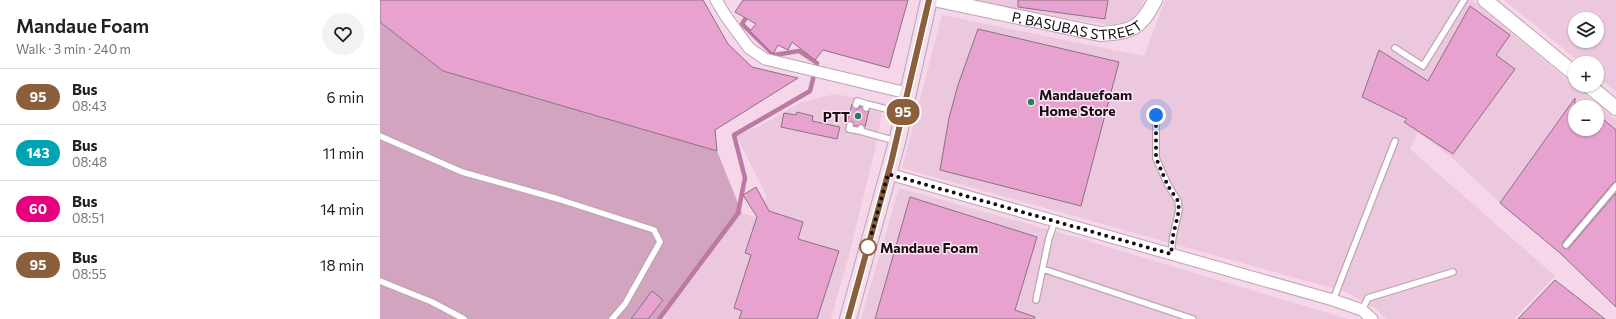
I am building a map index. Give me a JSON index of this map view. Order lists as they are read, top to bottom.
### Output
{
  "streets": {
    "street": ["P. BASUBAS STREET"]
  },
  "places": ["Mandauefoam Home Store", "PTT", "Mandaue Foam"],
  "lines": ["bus line 95"],
  "page": {
    "heading": ["Mandaue Foam", "Walk · 3 min · 240 m"],
    "on_map": "95",
    "map_buttons": ["+", "−"],
    "list": [
      {
        "mark": "95",
        "name": "Bus",
        "note": "08:43",
        "value": "6 min"
      },
      {
        "mark": "143",
        "name": "Bus",
        "note": "08:48",
        "value": "11 min"
      },
      {
        "mark": "60",
        "name": "Bus",
        "note": "08:51",
        "value": "14 min"
      },
      {
        "mark": "95",
        "name": "Bus",
        "note": "08:55",
        "value": "18 min"
      }
    ]
  }
}
